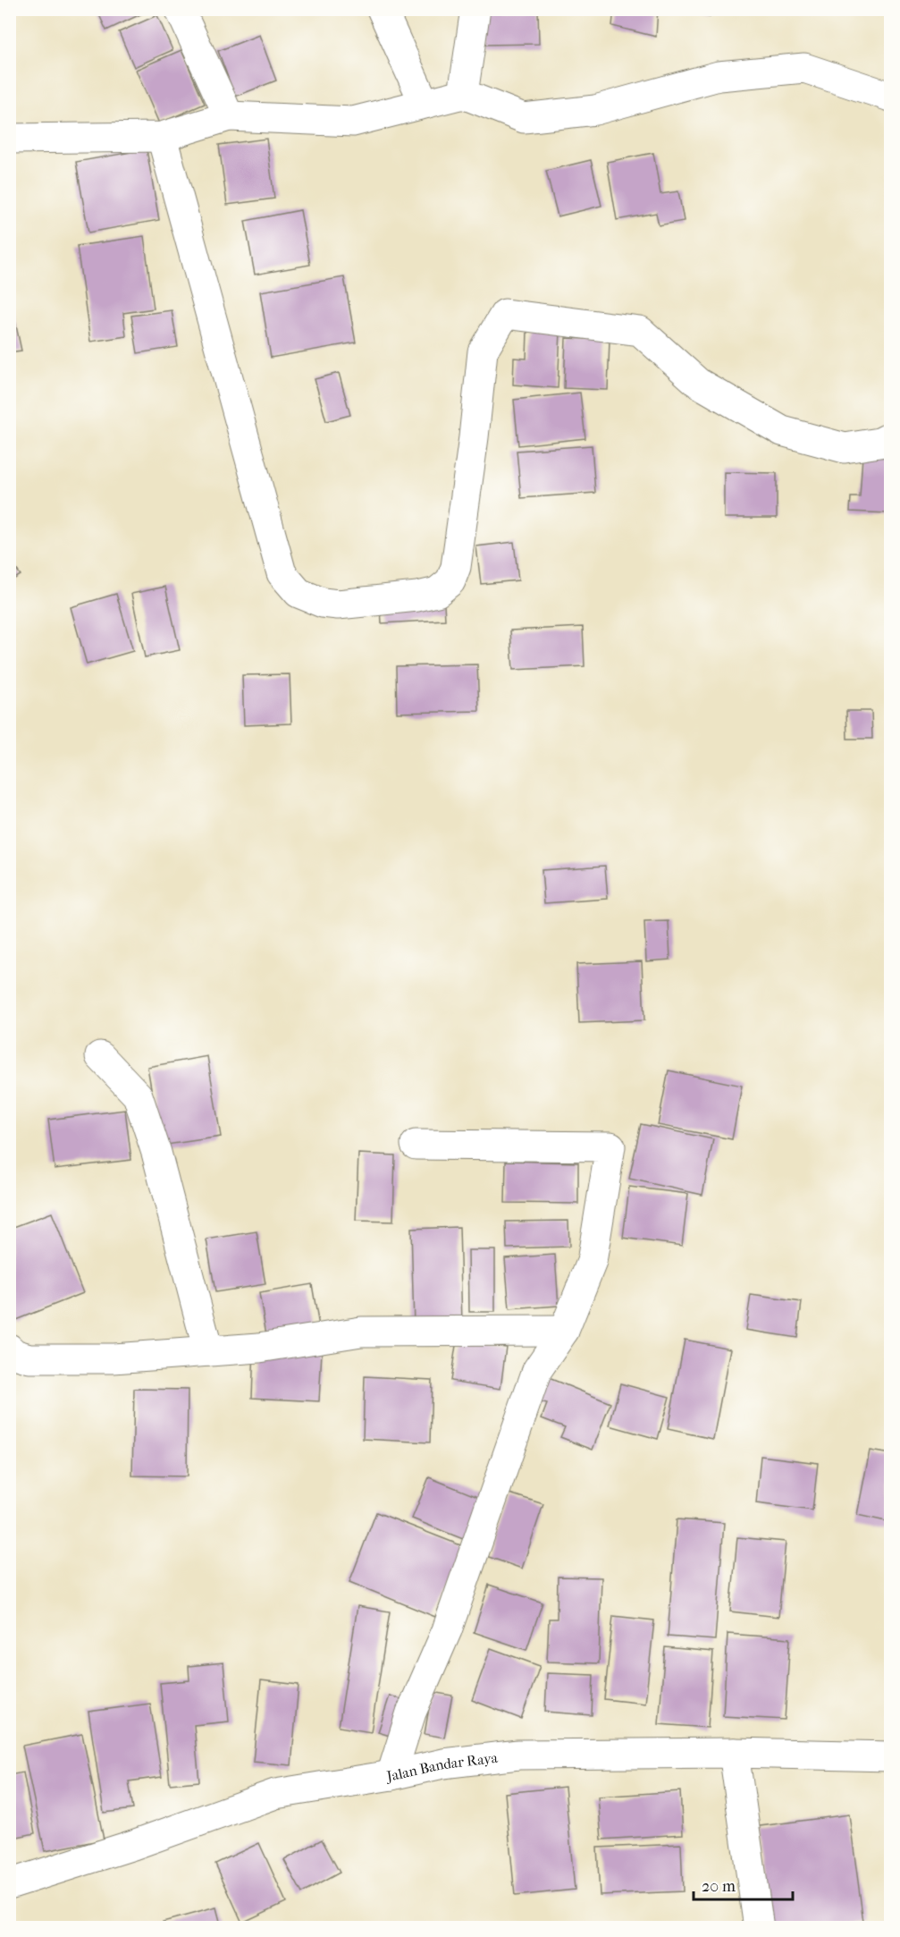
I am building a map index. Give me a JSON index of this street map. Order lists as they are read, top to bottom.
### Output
{
  "streets": {
    "street": ["Jalan Bandar Raya"]
  },
  "scale_bar": "20 m"
}
